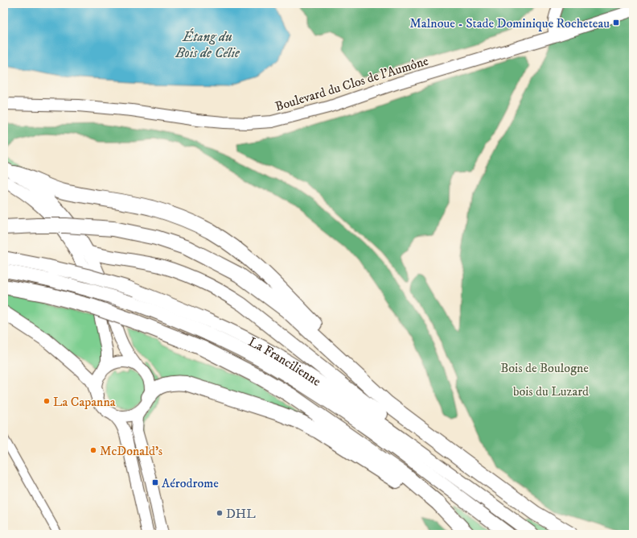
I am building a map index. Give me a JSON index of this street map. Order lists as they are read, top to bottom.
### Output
{
  "streets": {
    "highway": ["La Francilienne"],
    "main road": ["Boulevard du Clos de l'Aumône"]
  },
  "water": ["Étang du Bois de Célie"],
  "parks": ["Bois de Boulogne", "bois du Luzard"],
  "places": {
    "transit": ["Malnoue - Stade Dominique Rocheteau", "Aérodrome"],
    "other": ["La Capanna", "McDonald's", "DHL"]
  }
}
